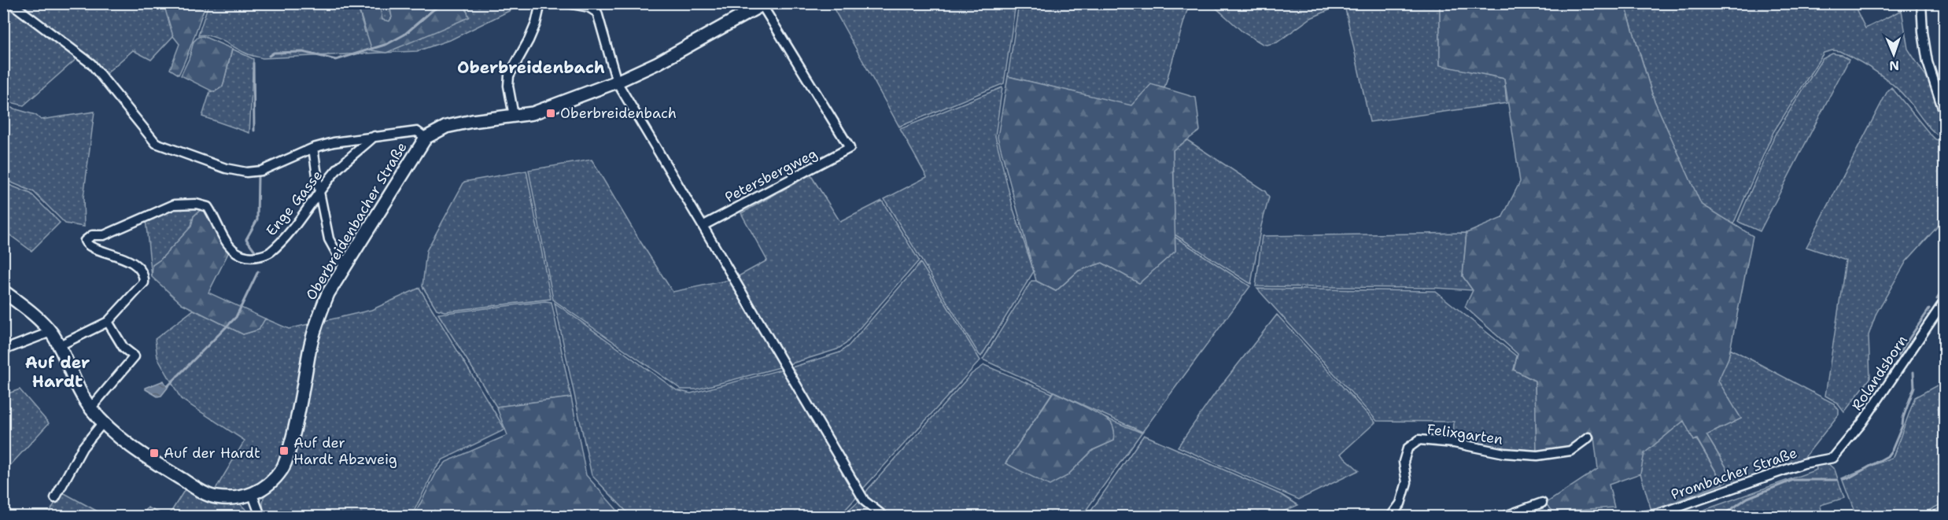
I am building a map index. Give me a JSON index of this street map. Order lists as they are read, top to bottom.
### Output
{
  "streets": {
    "street": [
      "Petersbergweg",
      "Enge Gasse",
      "Oberbreidenbacher Straße",
      "Rolandsborn",
      "Felixgarten",
      "Prombacher Straße"
    ]
  },
  "crossings": [
    ["Petersbergweg", "Oberbreidenbacher Straße"],
    ["Rolandsborn", "Prombacher Straße"]
  ],
  "districts": ["Oberbreidenbach", "Auf der Hardt"],
  "places": {
    "transit": ["Oberbreidenbach", "Auf der Hardt Abzweig", "Auf der Hardt"]
  },
  "north": "bottom"
}
